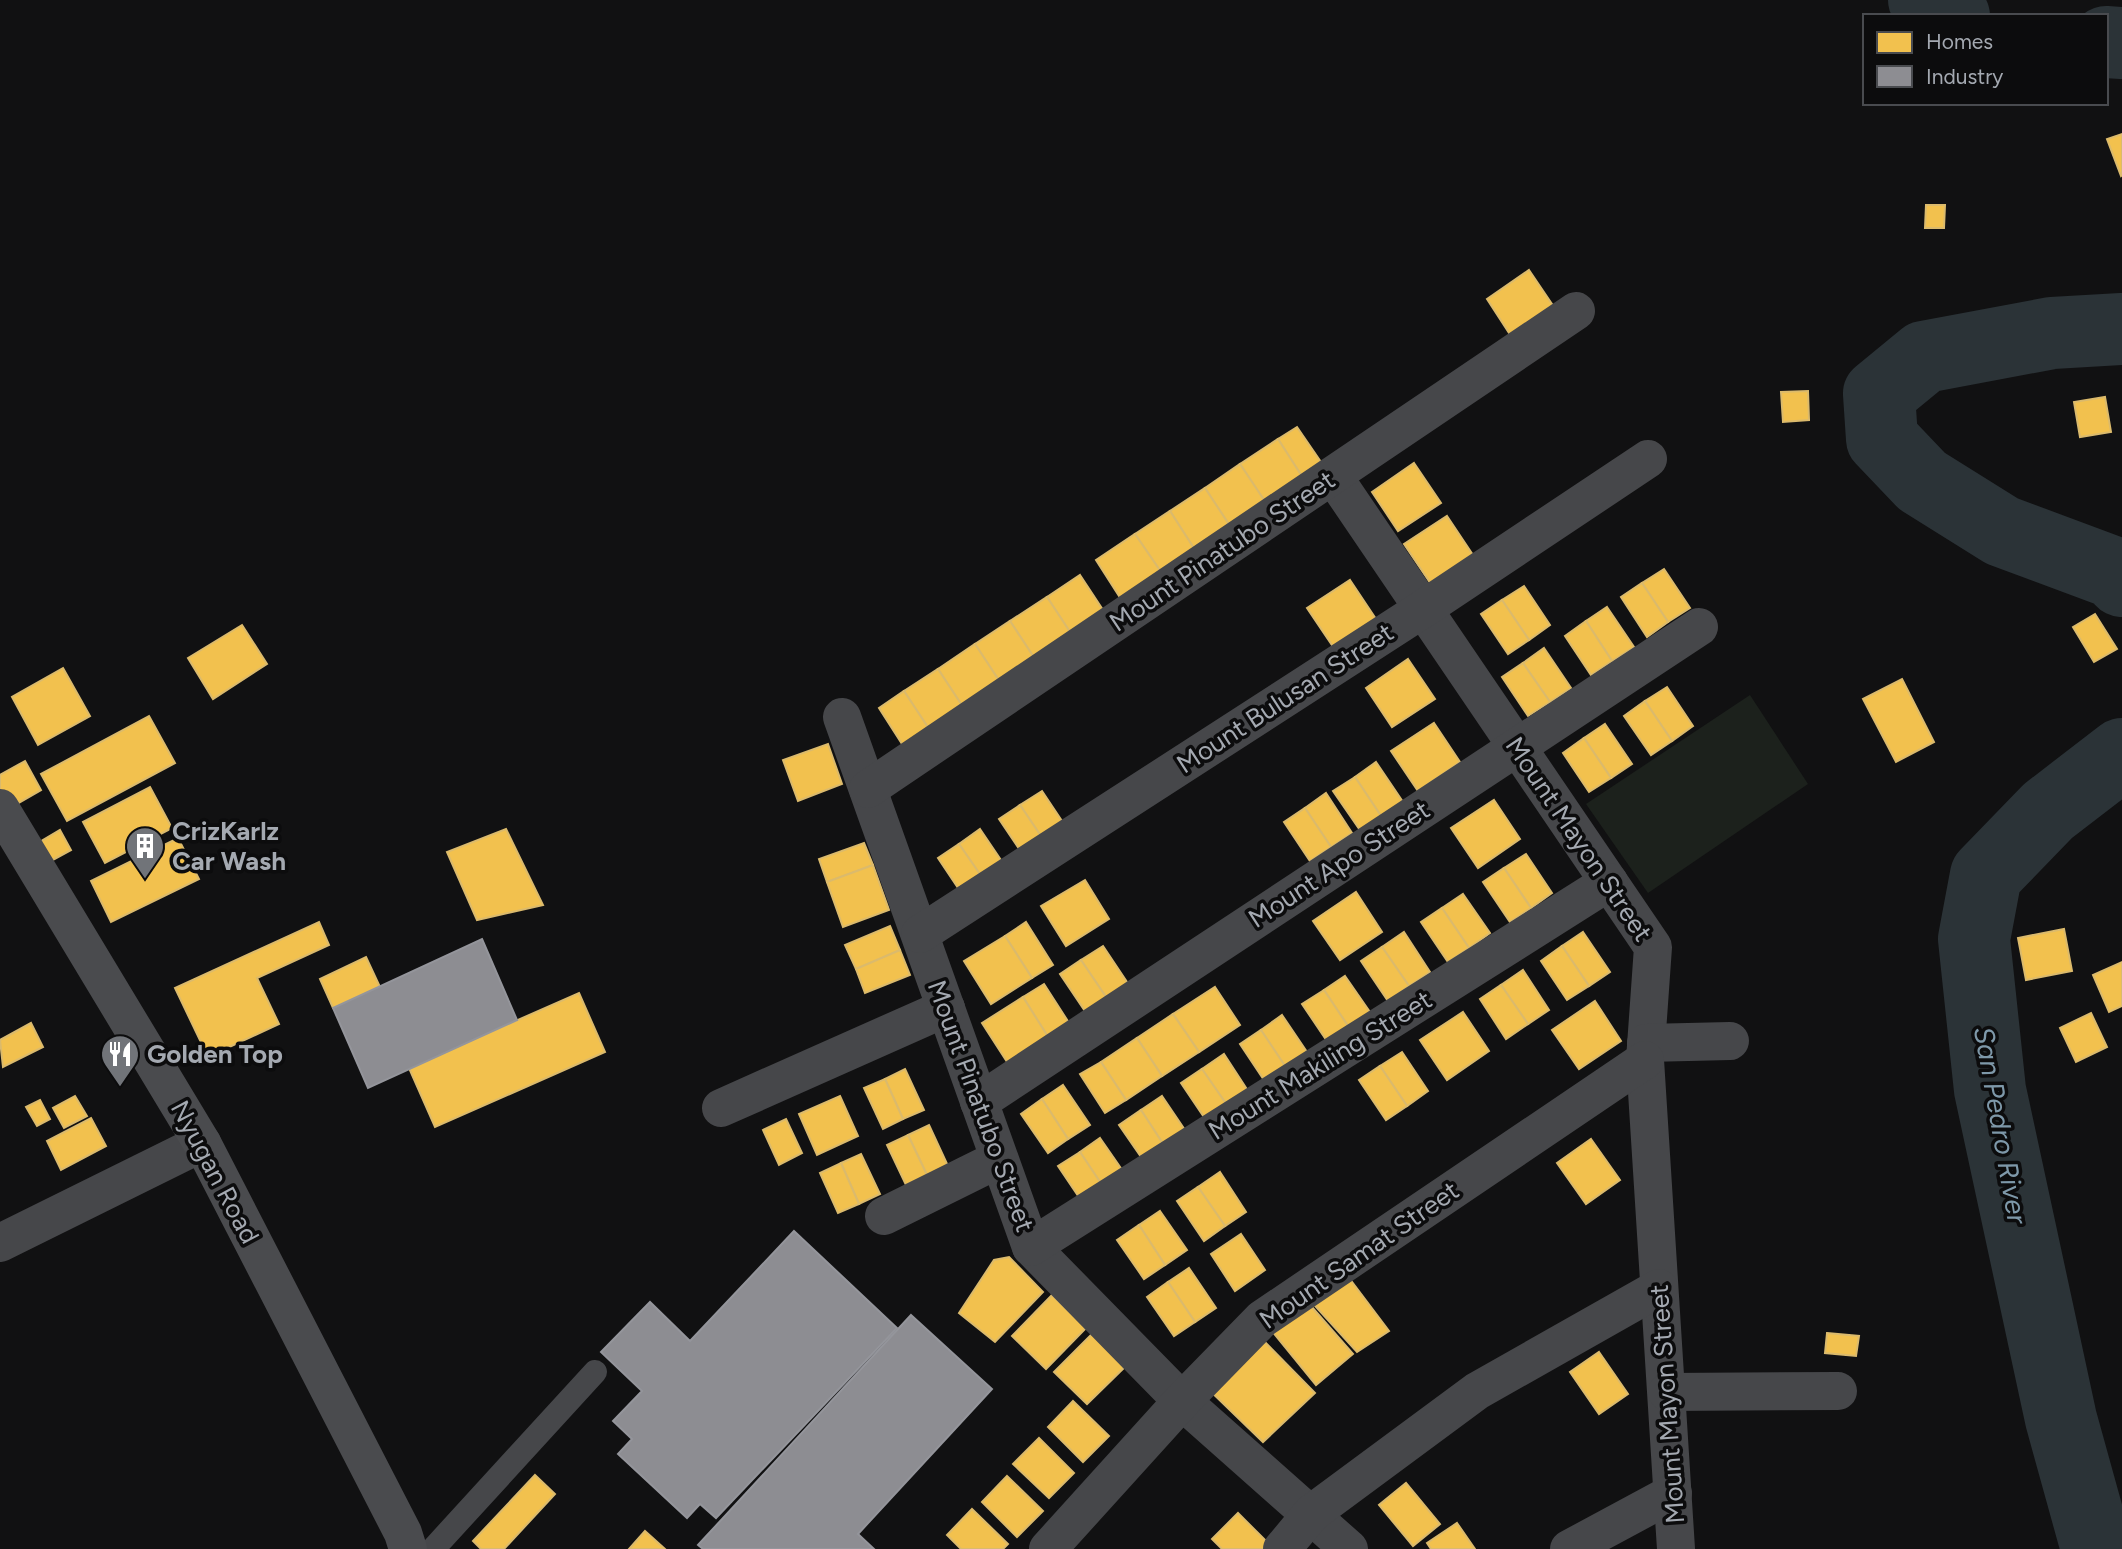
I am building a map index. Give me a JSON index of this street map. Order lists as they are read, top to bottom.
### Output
{
  "streets": {
    "main road": ["Nyugan Road"],
    "street": [
      "Mount Pinatubo Street",
      "Mount Bulusan Street",
      "Mount Mayon Street",
      "Mount Apo Street",
      "Mount Makiling Street",
      "Mount Samat Street"
    ]
  },
  "crossings": [
    ["Mount Pinatubo Street", "Mount Bulusan Street"],
    ["Mount Pinatubo Street", "Mount Mayon Street"],
    ["Mount Pinatubo Street", "Mount Apo Street"],
    ["Mount Pinatubo Street", "Mount Makiling Street"],
    ["Mount Pinatubo Street", "Mount Samat Street"],
    ["Mount Bulusan Street", "Mount Mayon Street"],
    ["Mount Mayon Street", "Mount Apo Street"],
    ["Mount Mayon Street", "Mount Makiling Street"],
    ["Mount Mayon Street", "Mount Samat Street"]
  ],
  "water": ["San Pedro River"],
  "places": {
    "building": ["CrizKarlz Car Wash"],
    "restaurant": ["Golden Top"]
  },
  "legend": ["Homes", "Industry"]
}
